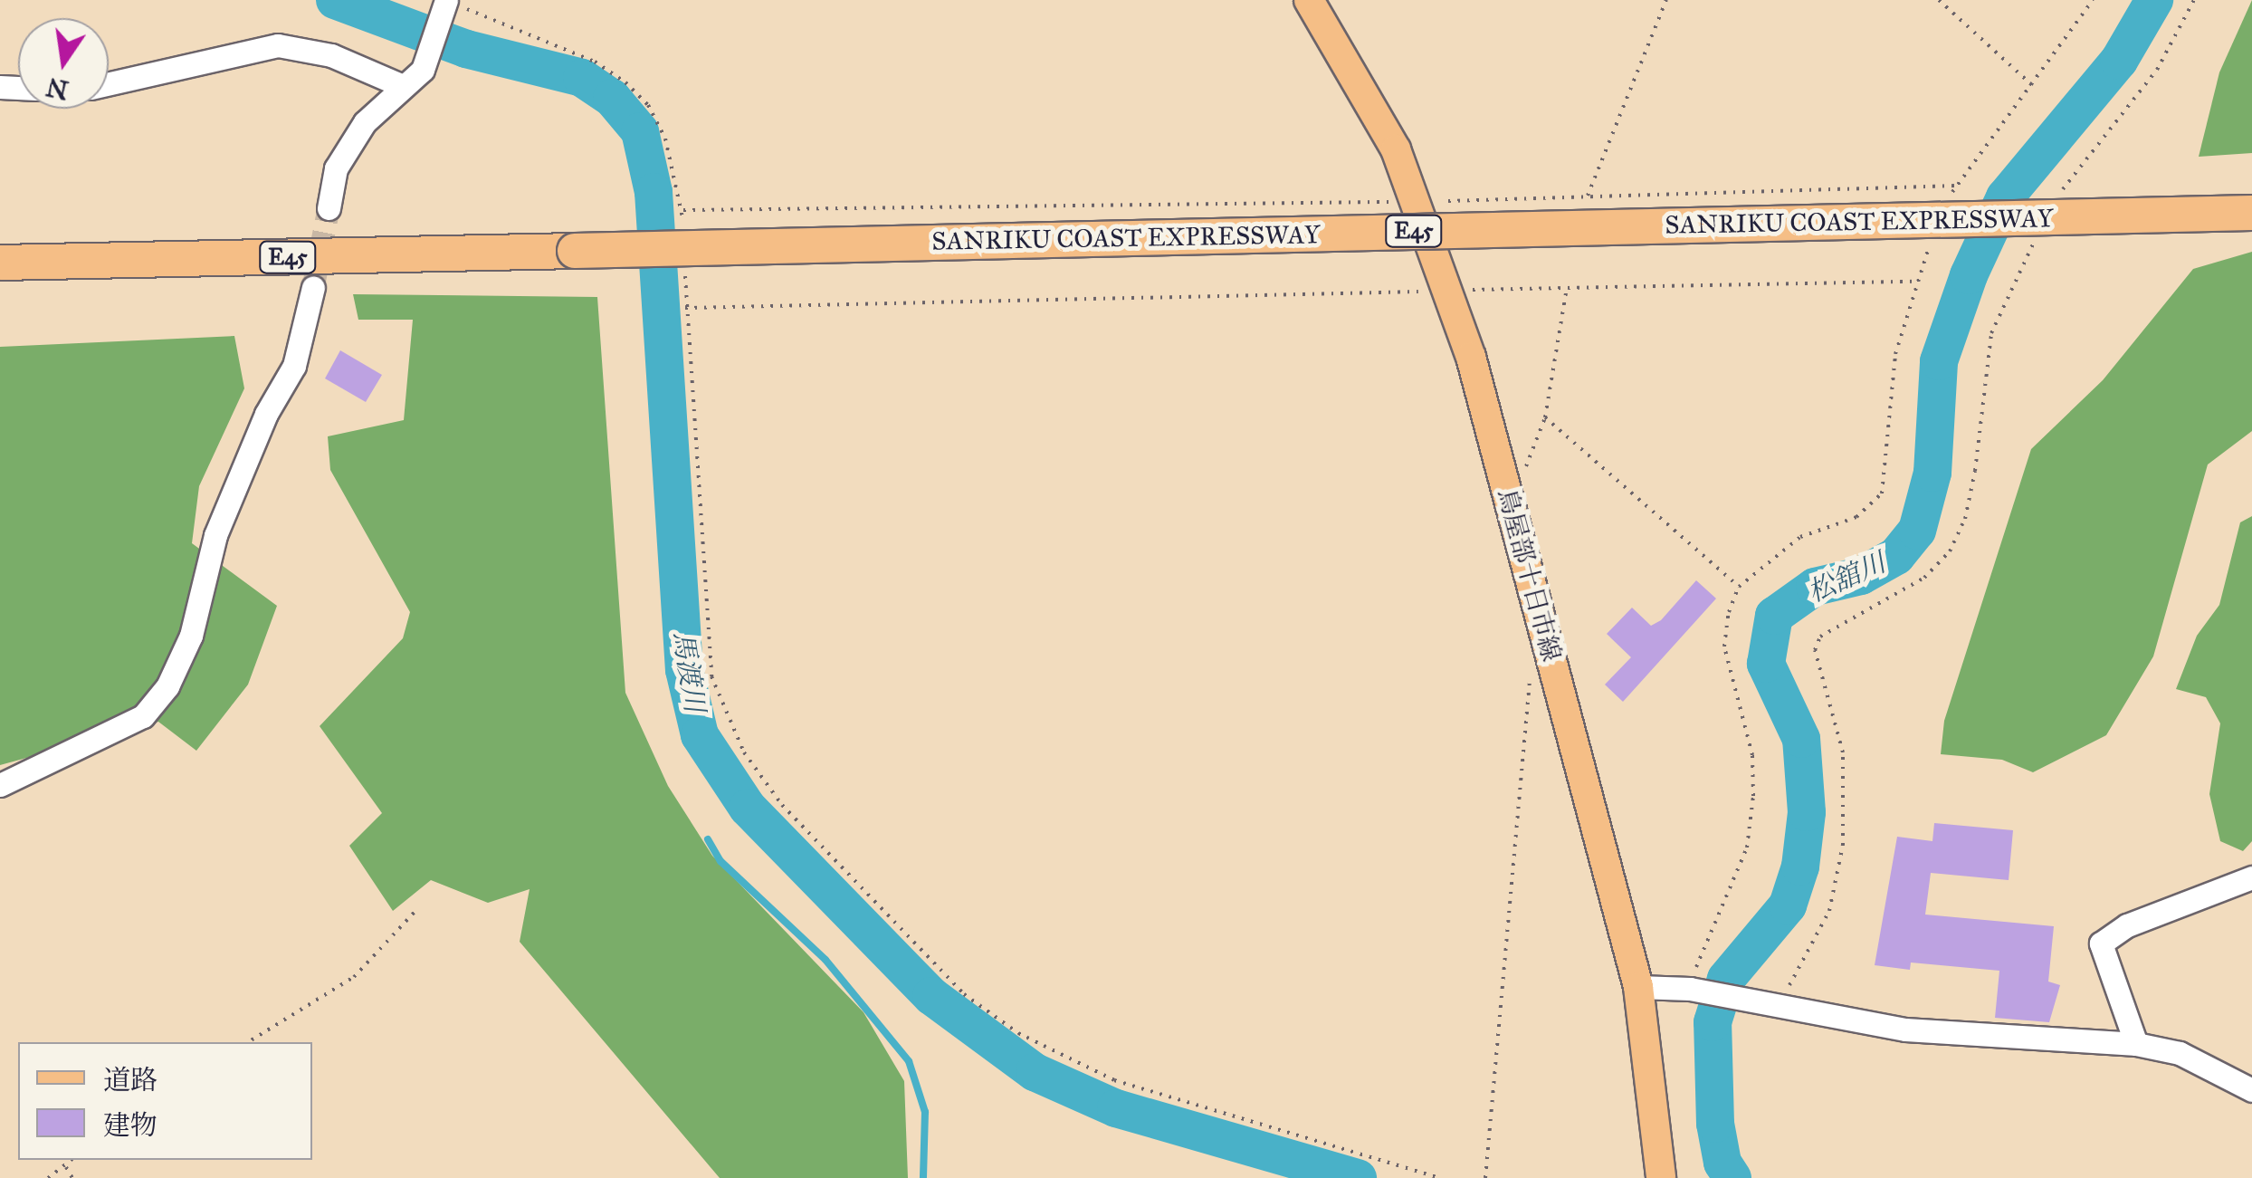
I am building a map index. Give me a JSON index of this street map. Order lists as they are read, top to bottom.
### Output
{
  "streets": {
    "highway": ["SANRIKU COAST EXPRESSWAY", "E45"],
    "main road": ["鳥屋部十日市線"]
  },
  "water": ["松舘川", "馬渡川"],
  "legend": ["道路", "建物"],
  "north": "bottom"
}
